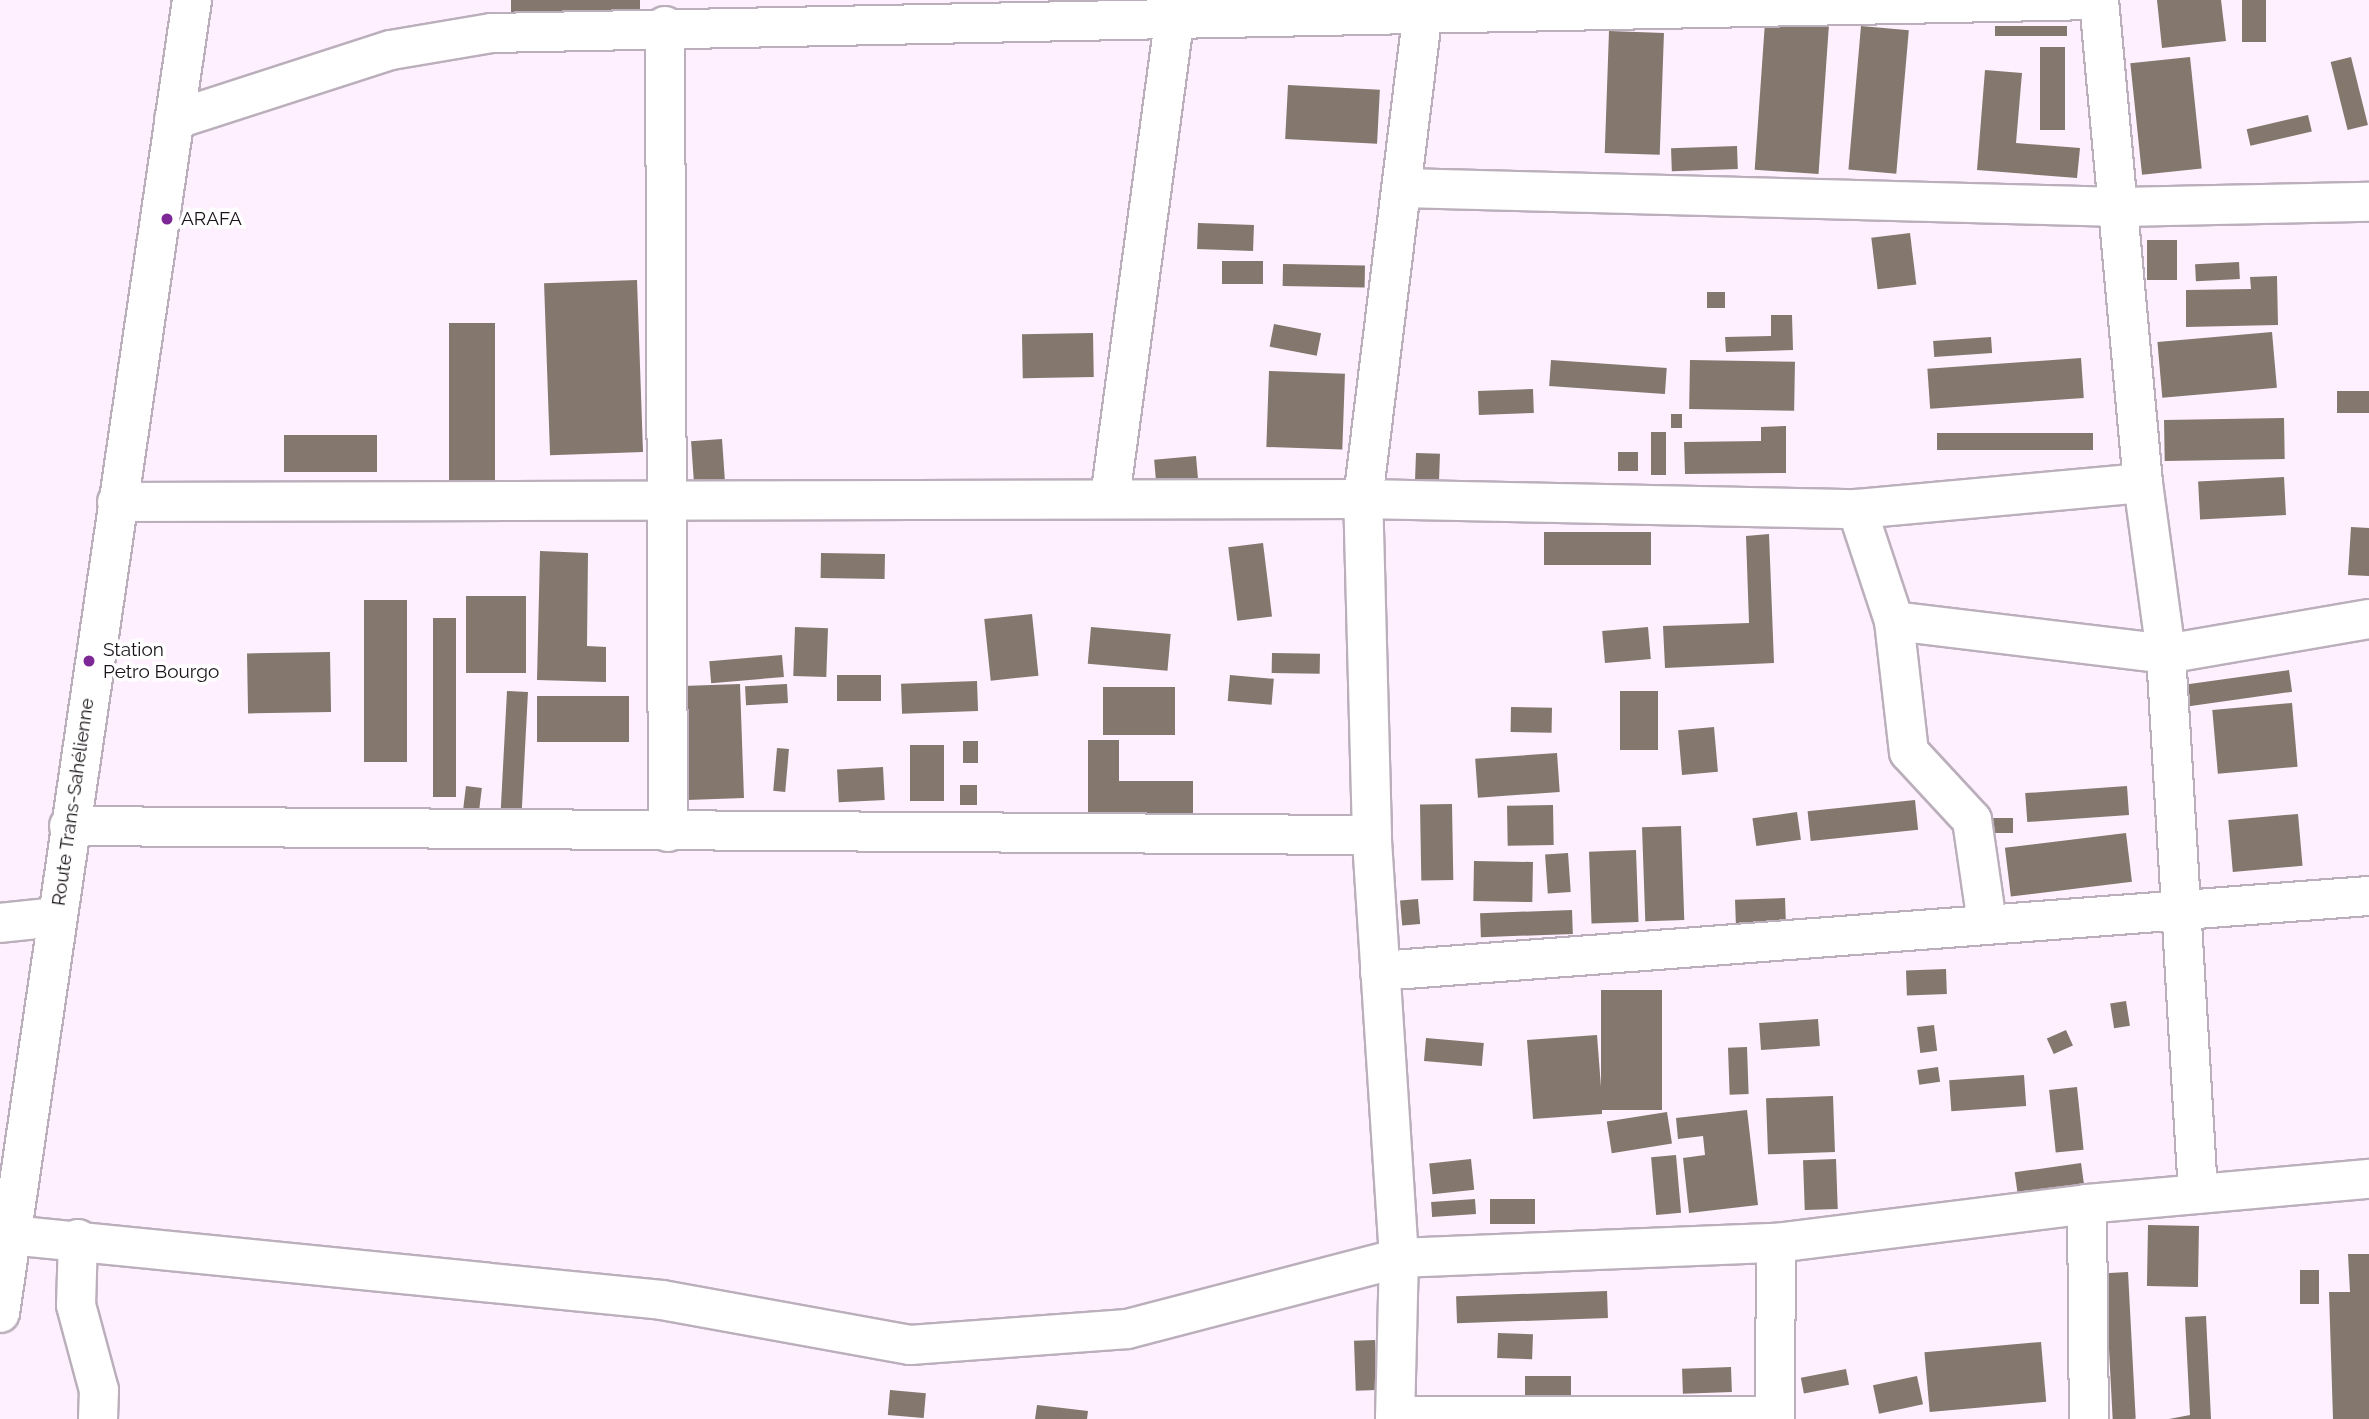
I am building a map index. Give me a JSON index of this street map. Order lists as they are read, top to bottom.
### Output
{
  "streets": {
    "main road": ["Route Trans-Sahélienne"]
  },
  "places": ["ARAFA", "Station Petro Bourgo"]
}
